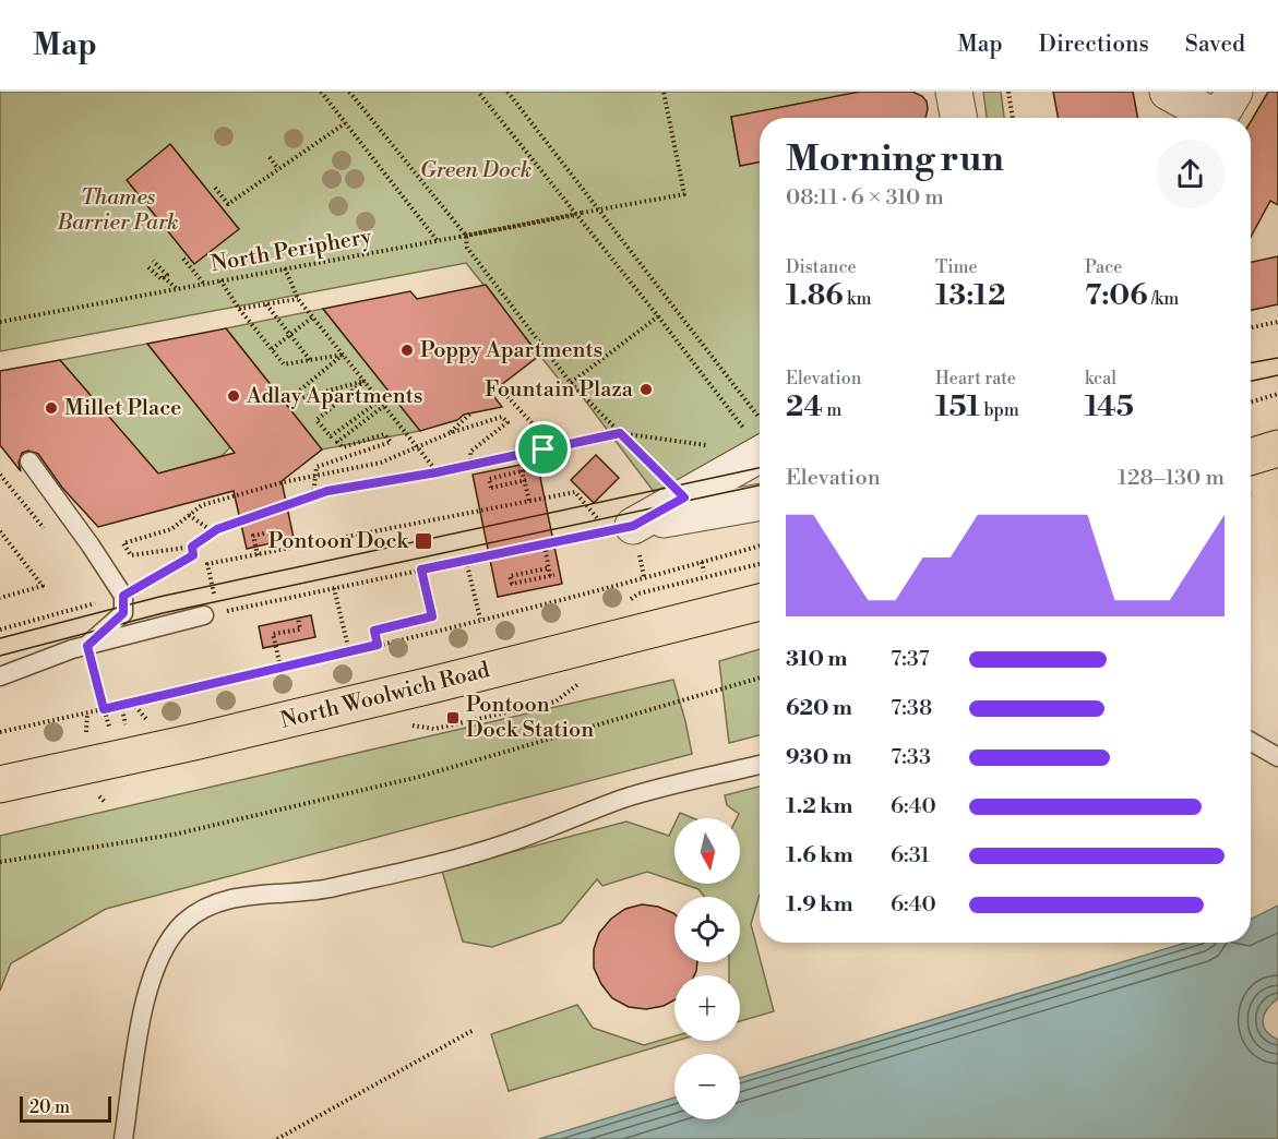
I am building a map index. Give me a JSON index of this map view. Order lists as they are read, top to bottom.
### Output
{
  "streets": {
    "main road": ["North Woolwich Road"],
    "path": ["North Periphery"]
  },
  "parks": ["Green Dock", "Thames Barrier Park"],
  "places": {
    "other": [
      "Poppy Apartments",
      "Fountain Plaza",
      "Adlay Apartments",
      "Millet Place"
    ],
    "transit": ["Pontoon Dock", "Pontoon Dock Station"]
  },
  "scale_bar": "20 m",
  "north": "bottom",
  "page": {
    "header": "Map",
    "nav": ["Map", "Directions", "Saved"],
    "heading": ["Morning run", "08:11 · 6 × 310 m"],
    "stats": [
      ["Distance", "1.86 km"],
      ["Time", "13:12"],
      ["Pace", "7:06 /km"],
      ["Elevation", "24 m"],
      ["Heart rate", "151 bpm"],
      ["kcal", "145"]
    ],
    "chart": ["Elevation", "128–130 m"],
    "list": [
      {
        "name": "310 m",
        "note": "7:37"
      },
      {
        "name": "620 m",
        "note": "7:38"
      },
      {
        "name": "930 m",
        "note": "7:33"
      },
      {
        "name": "1.2 km",
        "note": "6:40"
      },
      {
        "name": "1.6 km",
        "note": "6:31"
      },
      {
        "name": "1.9 km",
        "note": "6:40"
      }
    ],
    "map_buttons": ["+", "−"],
    "scale": "20 m"
  }
}
